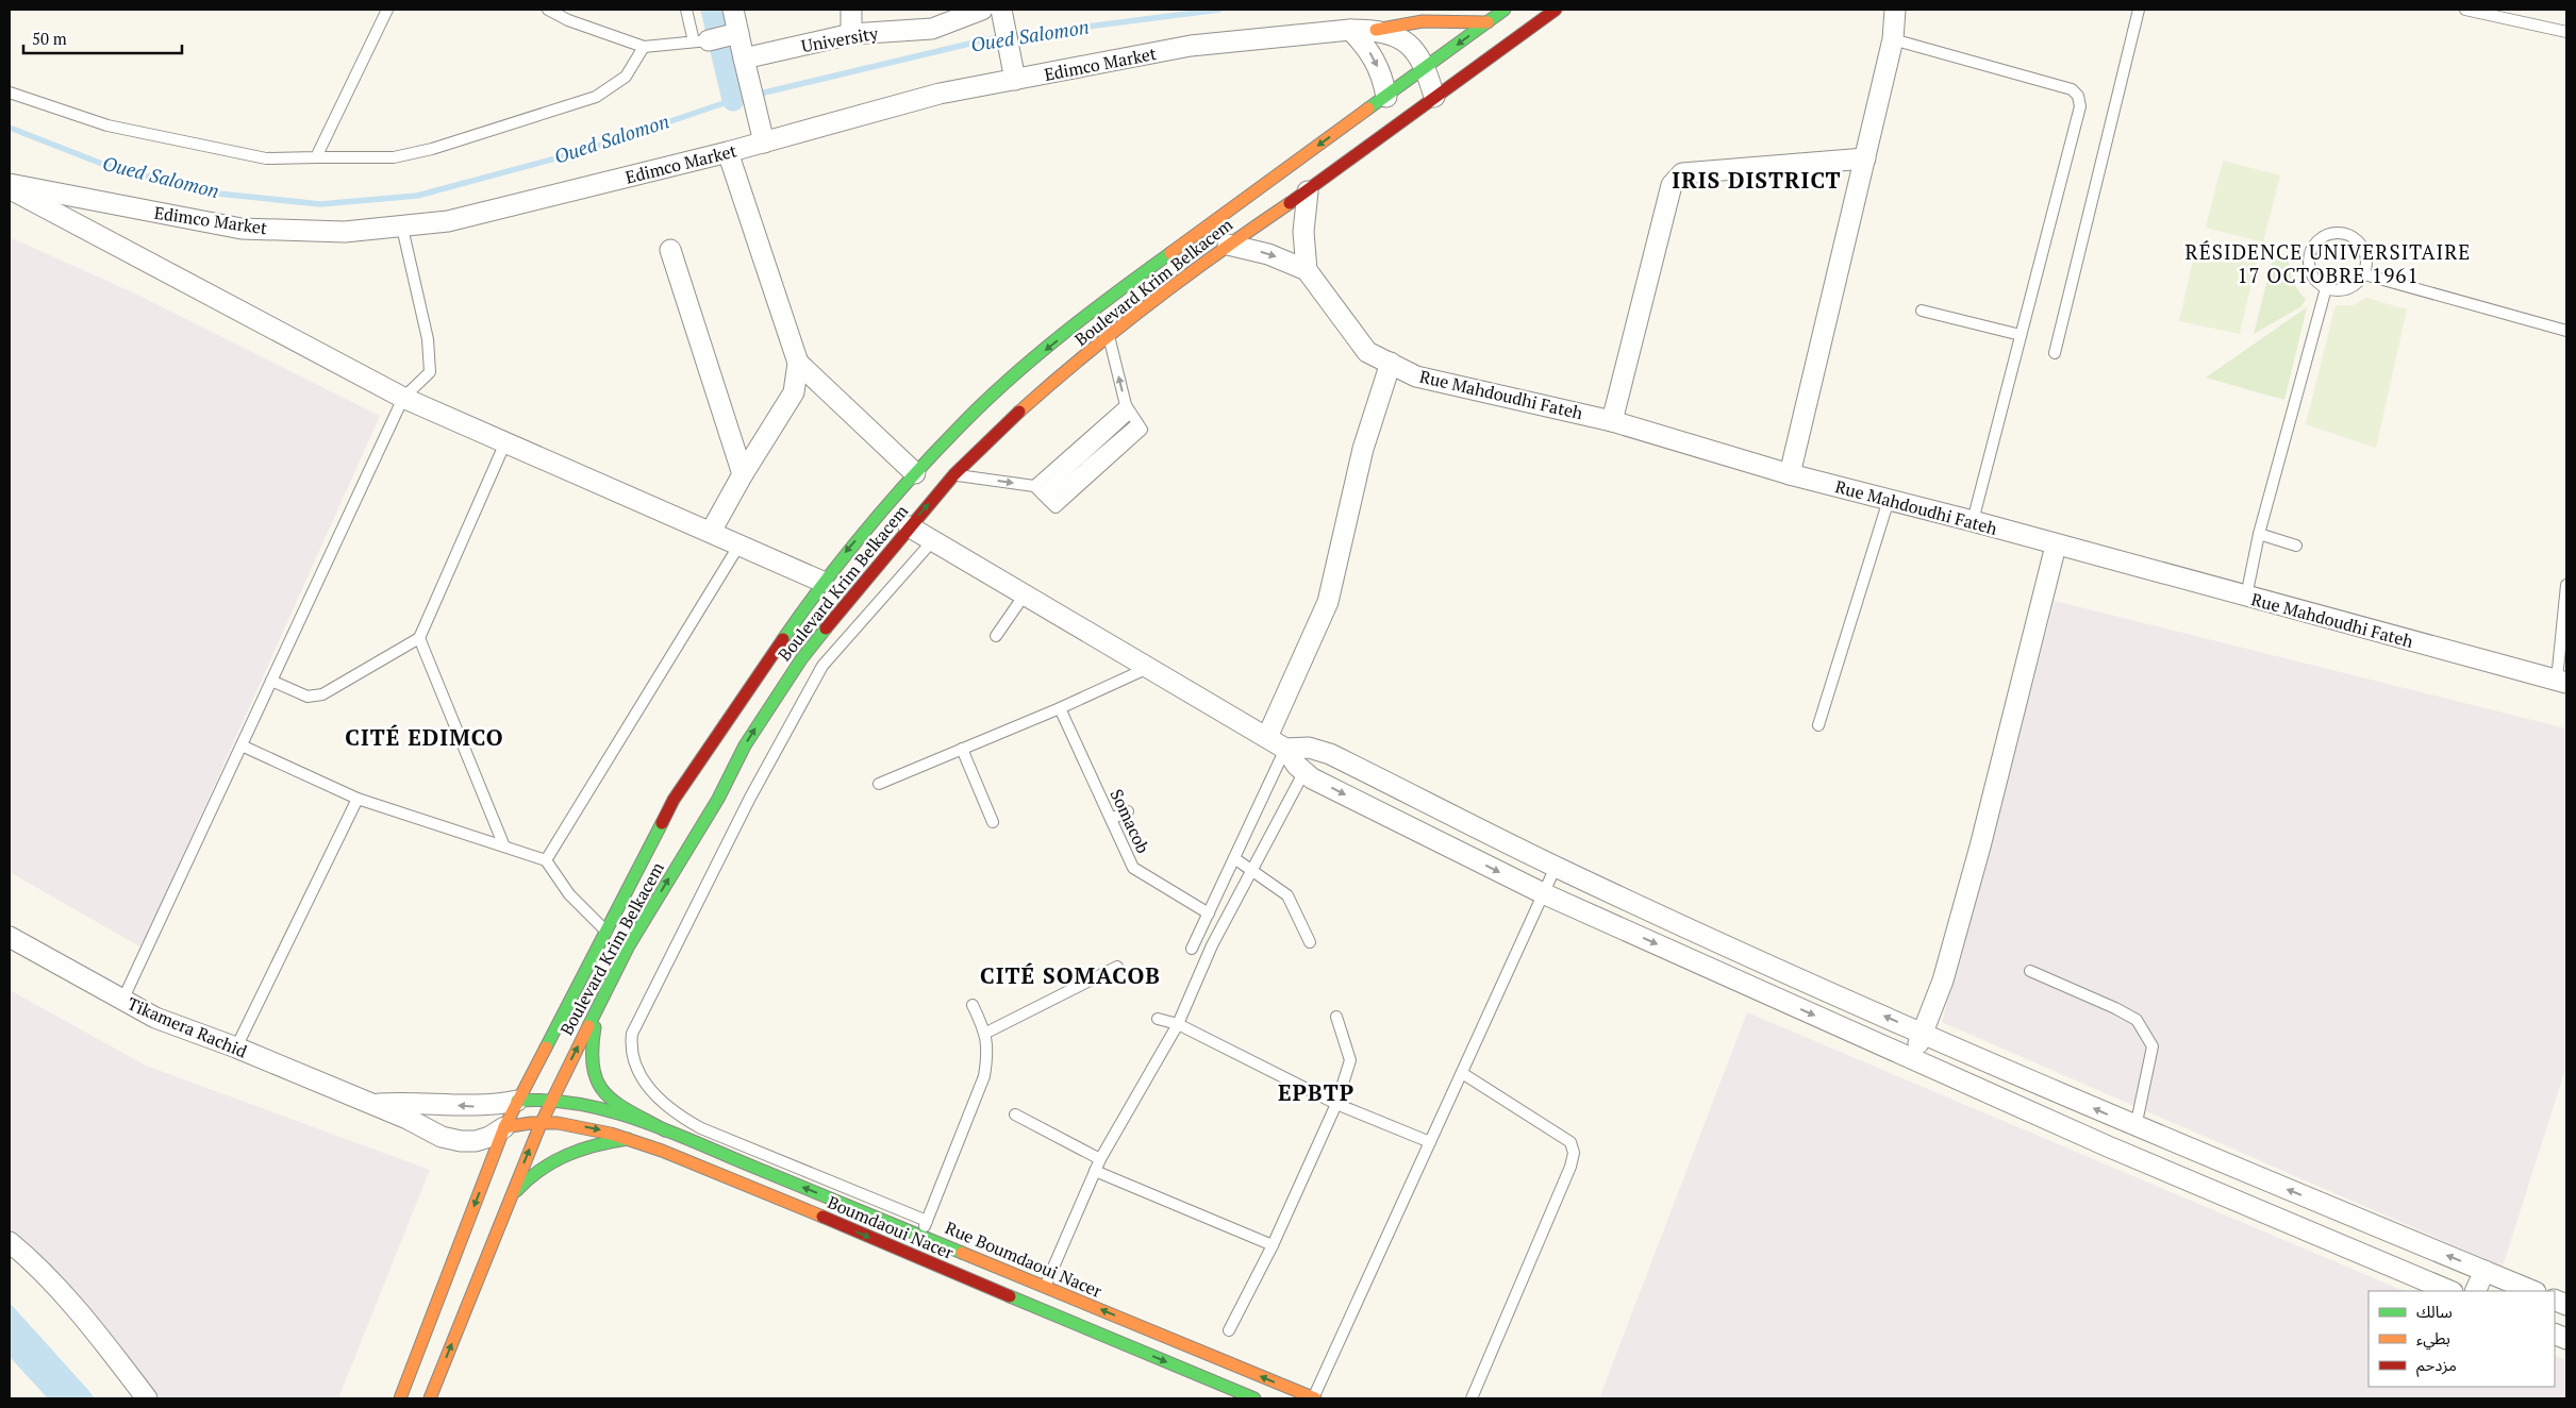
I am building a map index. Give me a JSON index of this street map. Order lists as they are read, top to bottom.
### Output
{
  "streets": {
    "main road": ["Boulevard Krim Belkacem", "Boumdaoui Nacer", "Rue Boumdaoui Nacer"],
    "street": [
      "University",
      "Edimco Market",
      "Rue Mahdoudhi Fateh",
      "Tikamera Rachid"
    ],
    "lane": ["Somacob"]
  },
  "crossings": [
    ["Edimco Market", "Boulevard Krim Belkacem"],
    ["Boulevard Krim Belkacem", "Tikamera Rachid"],
    ["Boulevard Krim Belkacem", "Boumdaoui Nacer"],
    ["Tikamera Rachid", "Boumdaoui Nacer"],
    ["Boumdaoui Nacer", "Rue Boumdaoui Nacer"]
  ],
  "one_way": ["Rue Boumdaoui Nacer"],
  "districts": [
    "IRIS DISTRICT",
    "RÉSIDENCE UNIVERSITAIRE 17 OCTOBRE 1961",
    "CITÉ EDIMCO",
    "CITÉ SOMACOB",
    "EPBTP"
  ],
  "water": ["Oued Salomon"],
  "legend": ["سالك", "بطيء", "مزدحم"],
  "scale_bar": "50 m"
}
